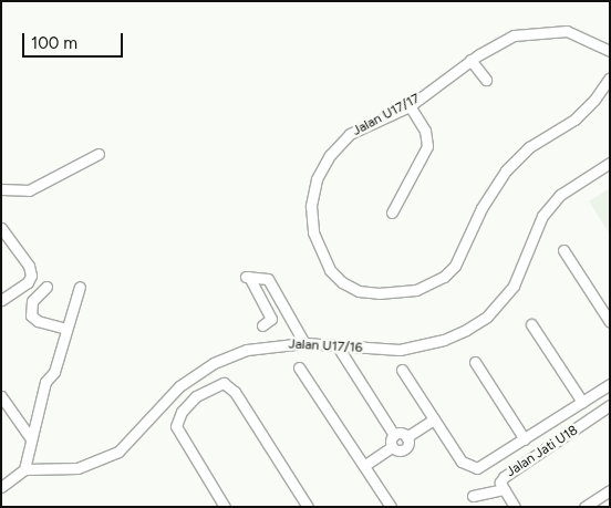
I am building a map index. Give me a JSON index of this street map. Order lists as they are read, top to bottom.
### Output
{
  "streets": {
    "street": ["Jalan U17/17", "Jalan U17/16", "Jalan Jati U18"]
  },
  "scale_bar": "100 m"
}
